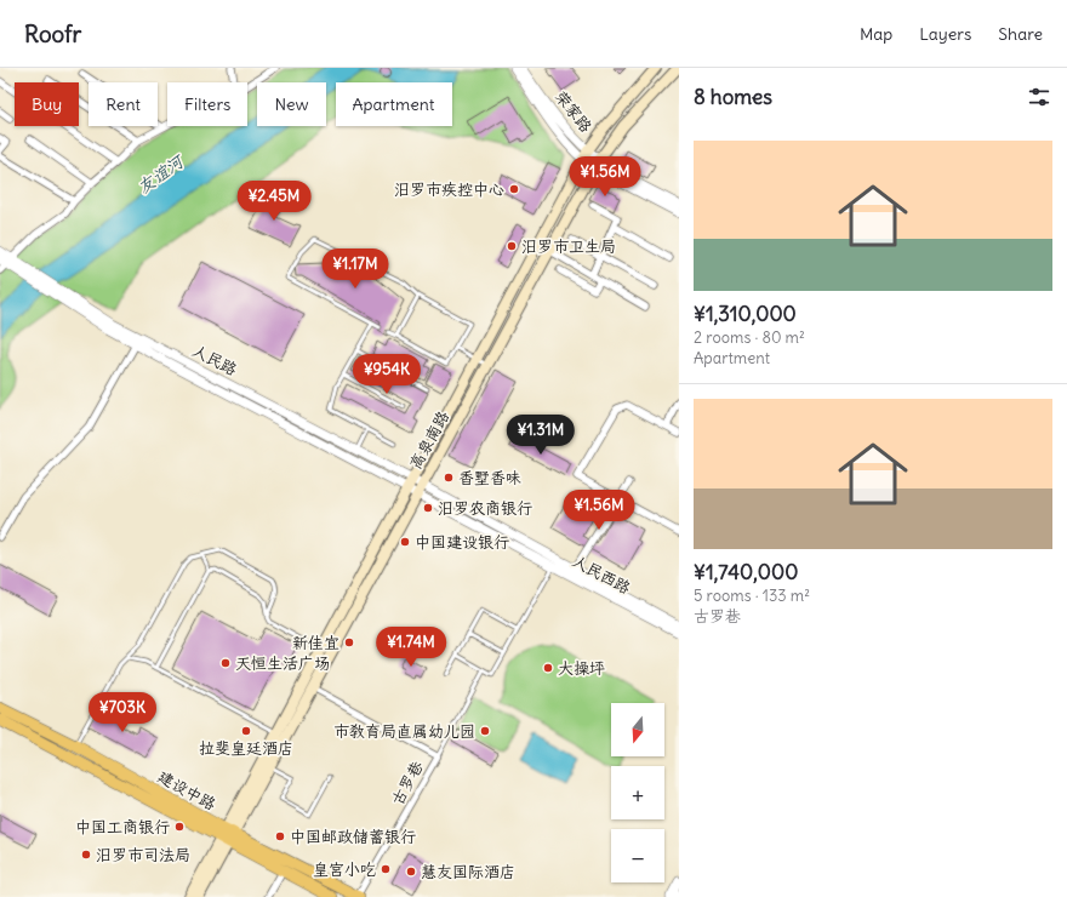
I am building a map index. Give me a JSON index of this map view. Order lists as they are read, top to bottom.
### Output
{
  "streets": {
    "main road": ["高泉南路", "建设中路"],
    "street": [
      "荣家路",
      "人民路",
      "人民西路",
      "古罗巷"
    ]
  },
  "crossings": [
    ["荣家路", "高泉南路"],
    ["人民路", "高泉南路"],
    ["人民路", "人民西路"],
    ["高泉南路", "人民西路"],
    ["高泉南路", "古罗巷"],
    ["高泉南路", "建设中路"],
    ["古罗巷", "建设中路"]
  ],
  "water": ["友谊河"],
  "places": [
    "汨罗市疾控中心",
    "汨罗市卫生局",
    "香墅香味",
    "汨罗农商银行",
    "中国建设银行",
    "新佳宜",
    "天恒生活广场",
    "大操坪",
    "拉斐皇廷酒店",
    "市教育局直属幼儿园",
    "中国工商银行",
    "中国邮政储蓄银行",
    "汨罗市司法局",
    "皇宫小吃",
    "慧友国际酒店"
  ],
  "north": "bottom",
  "page": {
    "header": "Roofr",
    "nav": ["Map", "Layers", "Share"],
    "heading": "8 homes",
    "chip": [
      "Buy",
      "Rent",
      "Filters",
      "New",
      "Apartment"
    ],
    "list": [
      {
        "name": "¥1,310,000",
        "note": "2 rooms · 80 m² · Apartment"
      },
      {
        "name": "¥1,740,000",
        "note": "5 rooms · 133 m² · 古罗巷"
      }
    ],
    "price": [
      "¥1.56M",
      "¥2.45M",
      "¥1.17M",
      "¥954K",
      "¥1.31M",
      "¥1.56M",
      "¥1.74M",
      "¥703K"
    ],
    "map_buttons": ["+", "−"]
  }
}
